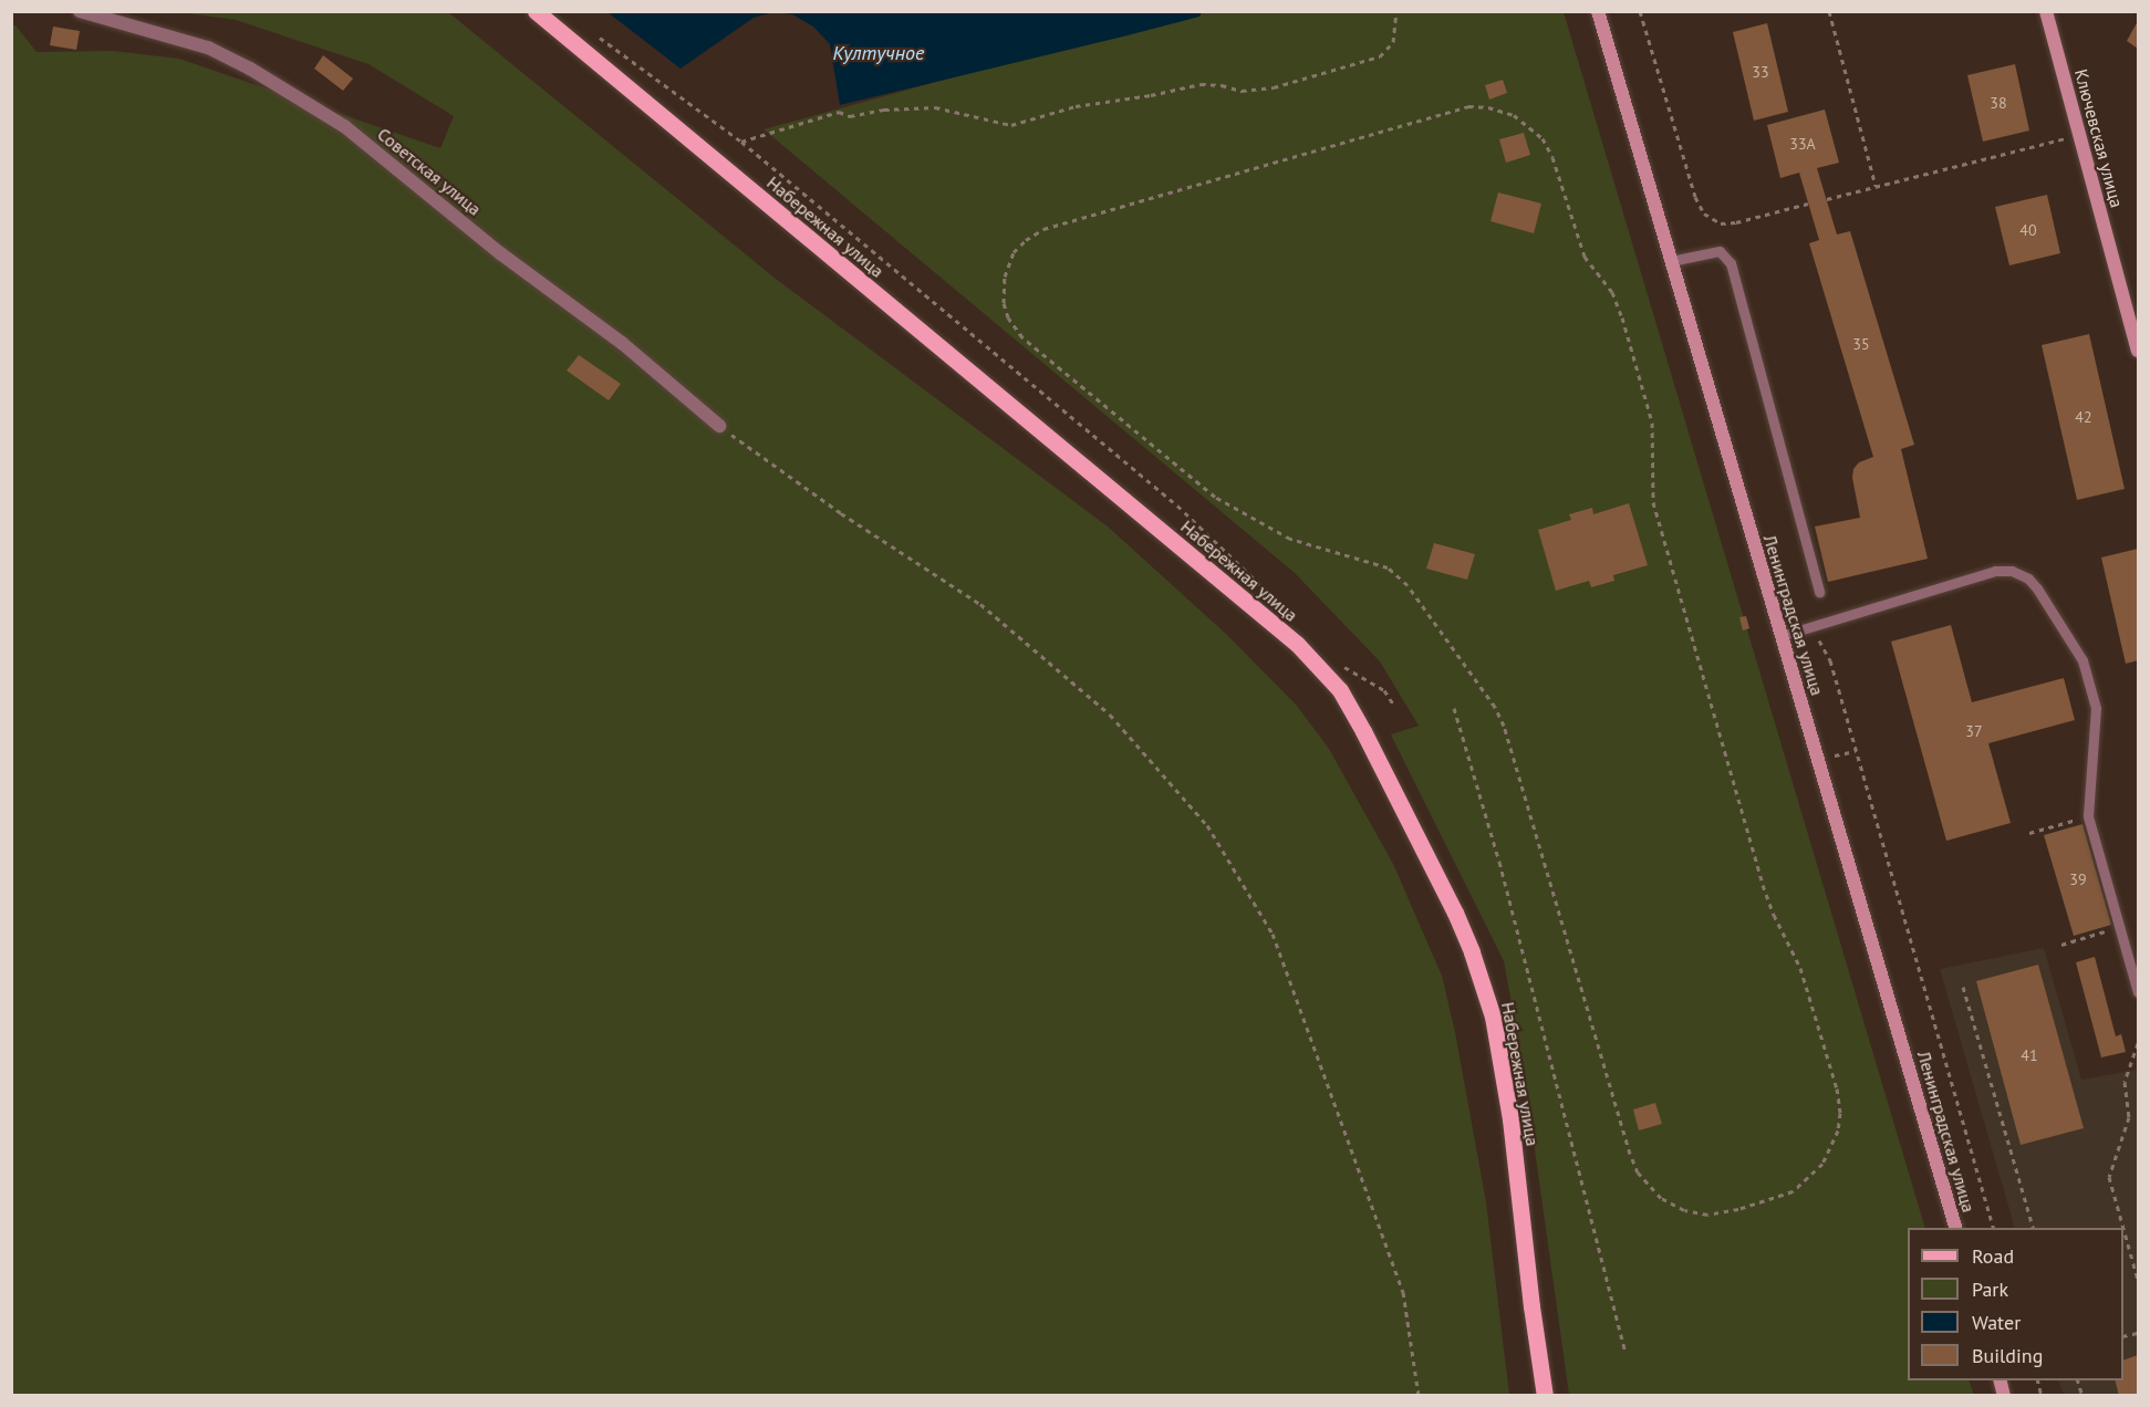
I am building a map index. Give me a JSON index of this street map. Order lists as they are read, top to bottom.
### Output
{
  "streets": {
    "main road": ["Ключевская улица", "Набережная улица", "Ленинградская улица"],
    "street": ["Советская улица"]
  },
  "water": ["Култучное"],
  "house_numbers": [
    "33",
    "38",
    "33А",
    "40",
    "35",
    "42",
    "37",
    "39",
    "41"
  ],
  "legend": [
    "Road",
    "Park",
    "Water",
    "Building"
  ]
}
